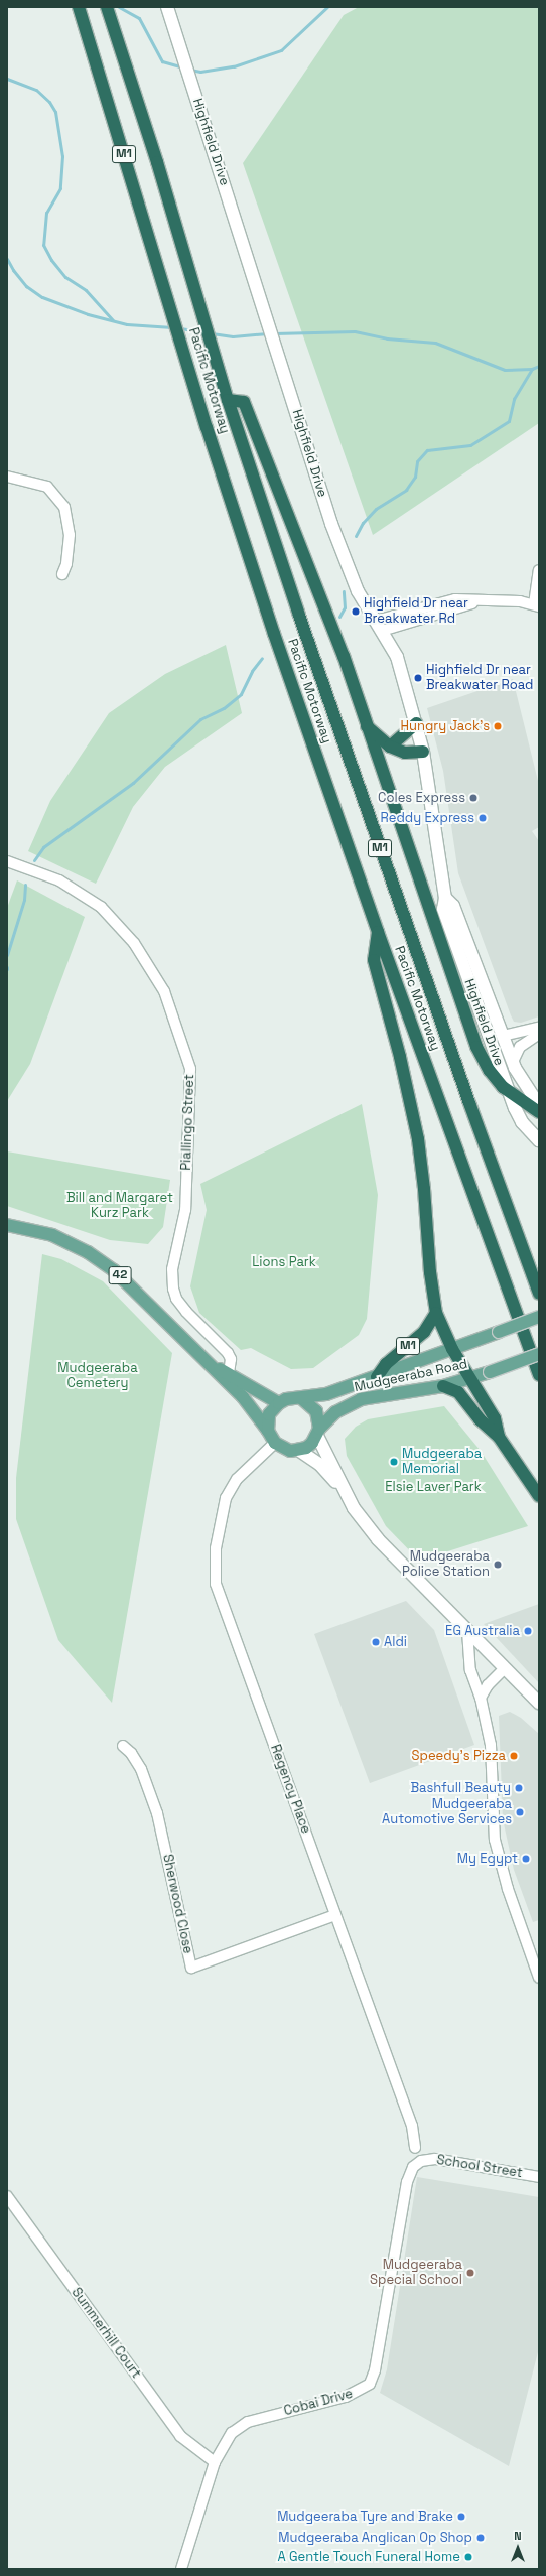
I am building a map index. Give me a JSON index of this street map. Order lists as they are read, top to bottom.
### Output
{
  "streets": {
    "highway": ["M1", "Pacific Motorway"],
    "main road": ["42", "Mudgeeraba Road"],
    "street": [
      "Highfield Drive",
      "Piallingo Street",
      "Regency Place",
      "Sherwood Close",
      "School Street",
      "Summerhill Court",
      "Cobai Drive"
    ]
  },
  "crossings": [
    ["Highfield Drive", "M1"],
    ["M1", "Pacific Motorway"],
    ["M1", "Mudgeeraba Road"],
    ["Piallingo Street", "42"],
    ["42", "Mudgeeraba Road"],
    ["42", "Regency Place"],
    ["Mudgeeraba Road", "Regency Place"],
    ["Regency Place", "Sherwood Close"],
    ["School Street", "Cobai Drive"],
    ["Summerhill Court", "Cobai Drive"]
  ],
  "parks": [
    "Bill and Margaret Kurz Park",
    "Lions Park",
    "Mudgeeraba Cemetery",
    "Elsie Laver Park"
  ],
  "places": [
    "Highfield Dr near Breakwater Rd",
    "Highfield Dr near Breakwater Road",
    "Hungry Jack's",
    "Coles Express",
    "Reddy Express",
    "Mudgeeraba Memorial",
    "Mudgeeraba Police Station",
    "EG Australia",
    "Aldi",
    "Speedy's Pizza",
    "Bashfull Beauty",
    "Mudgeeraba Automotive Services",
    "My Egypt",
    "Mudgeeraba Special School",
    "Mudgeeraba Tyre and Brake",
    "Mudgeeraba Anglican Op Shop",
    "A Gentle Touch Funeral Home"
  ],
  "north": "top"
}
